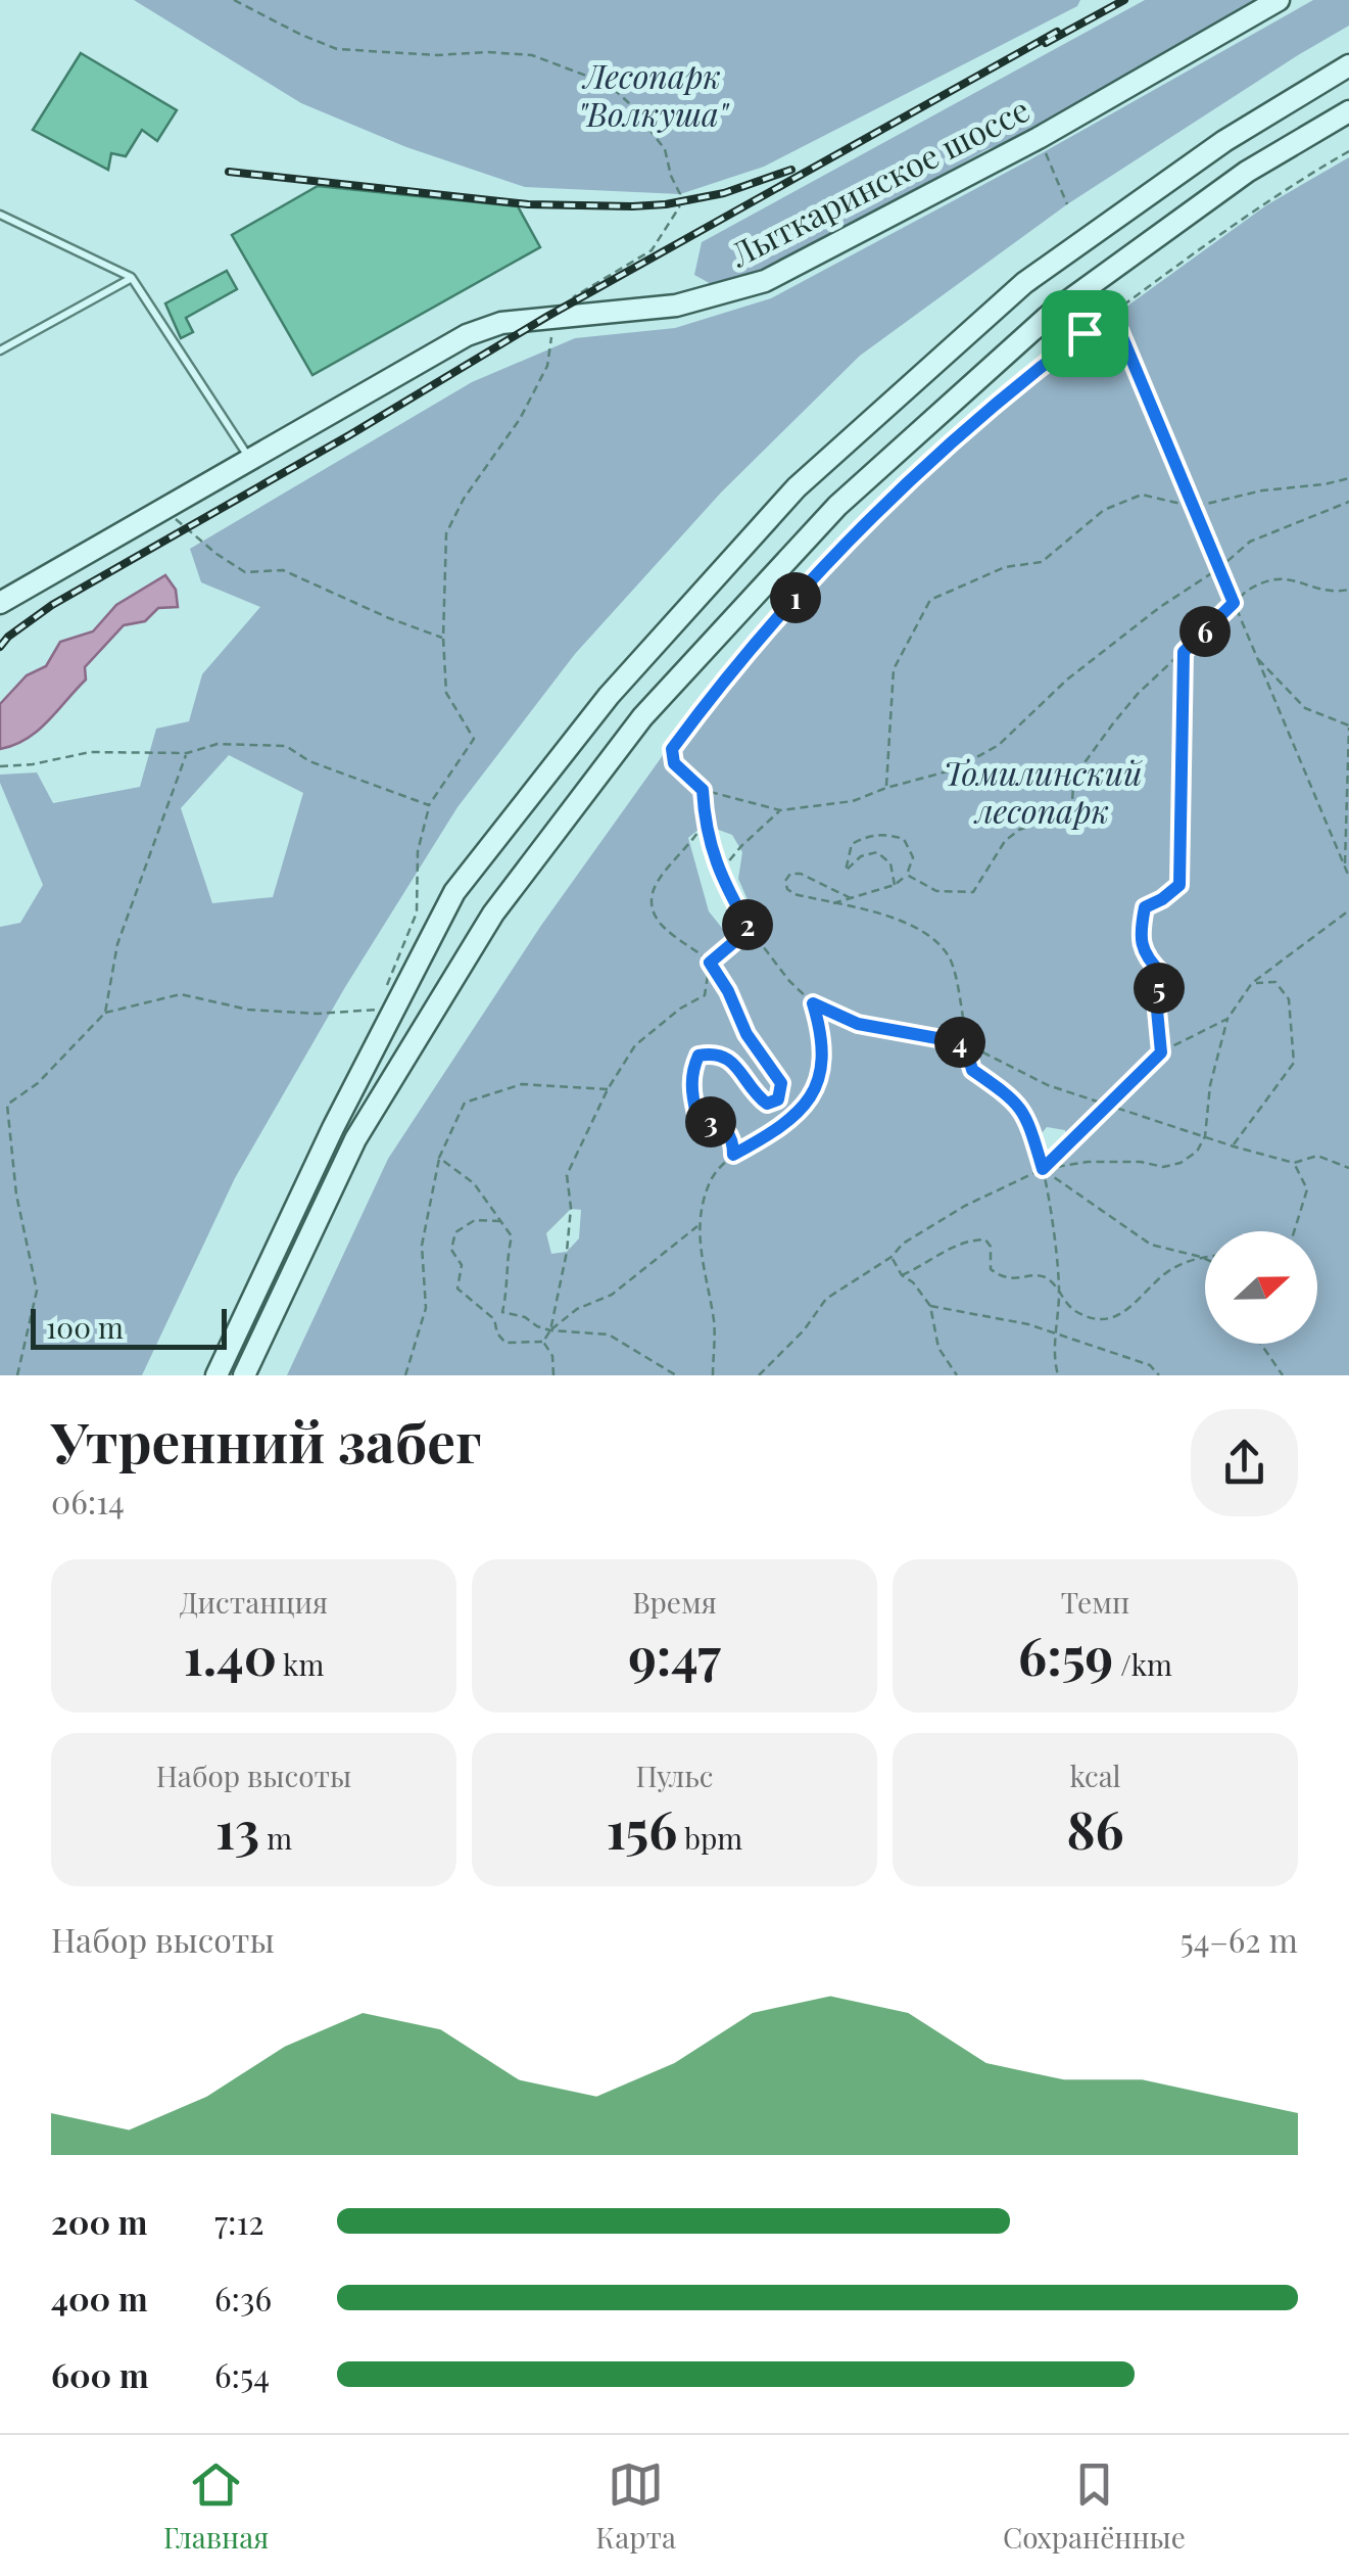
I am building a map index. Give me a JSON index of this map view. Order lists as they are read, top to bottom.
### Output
{
  "streets": {
    "main road": ["Лыткаринское шоссе"]
  },
  "parks": ["Лесопарк \"Волкуша\"", "Томилинский лесопарк"],
  "scale_bar": "100 m",
  "north": "right",
  "page": {
    "pins": [
      "1",
      "6",
      "2",
      "5",
      "4",
      "3"
    ],
    "scale": "100 m",
    "heading": ["Утренний забег", "06:14"],
    "stats": [
      ["Дистанция", "1.40 km"],
      ["Время", "9:47"],
      ["Темп", "6:59 /km"],
      ["Набор высоты", "13 m"],
      ["Пульс", "156 bpm"],
      ["kcal", "86"]
    ],
    "chart": ["Набор высоты", "54–62 m"],
    "list": [
      {
        "name": "200 m",
        "note": "7:12"
      },
      {
        "name": "400 m",
        "note": "6:36"
      },
      {
        "name": "600 m",
        "note": "6:54"
      }
    ],
    "tabs": ["Главная", "Карта", "Сохранённые"]
  }
}
